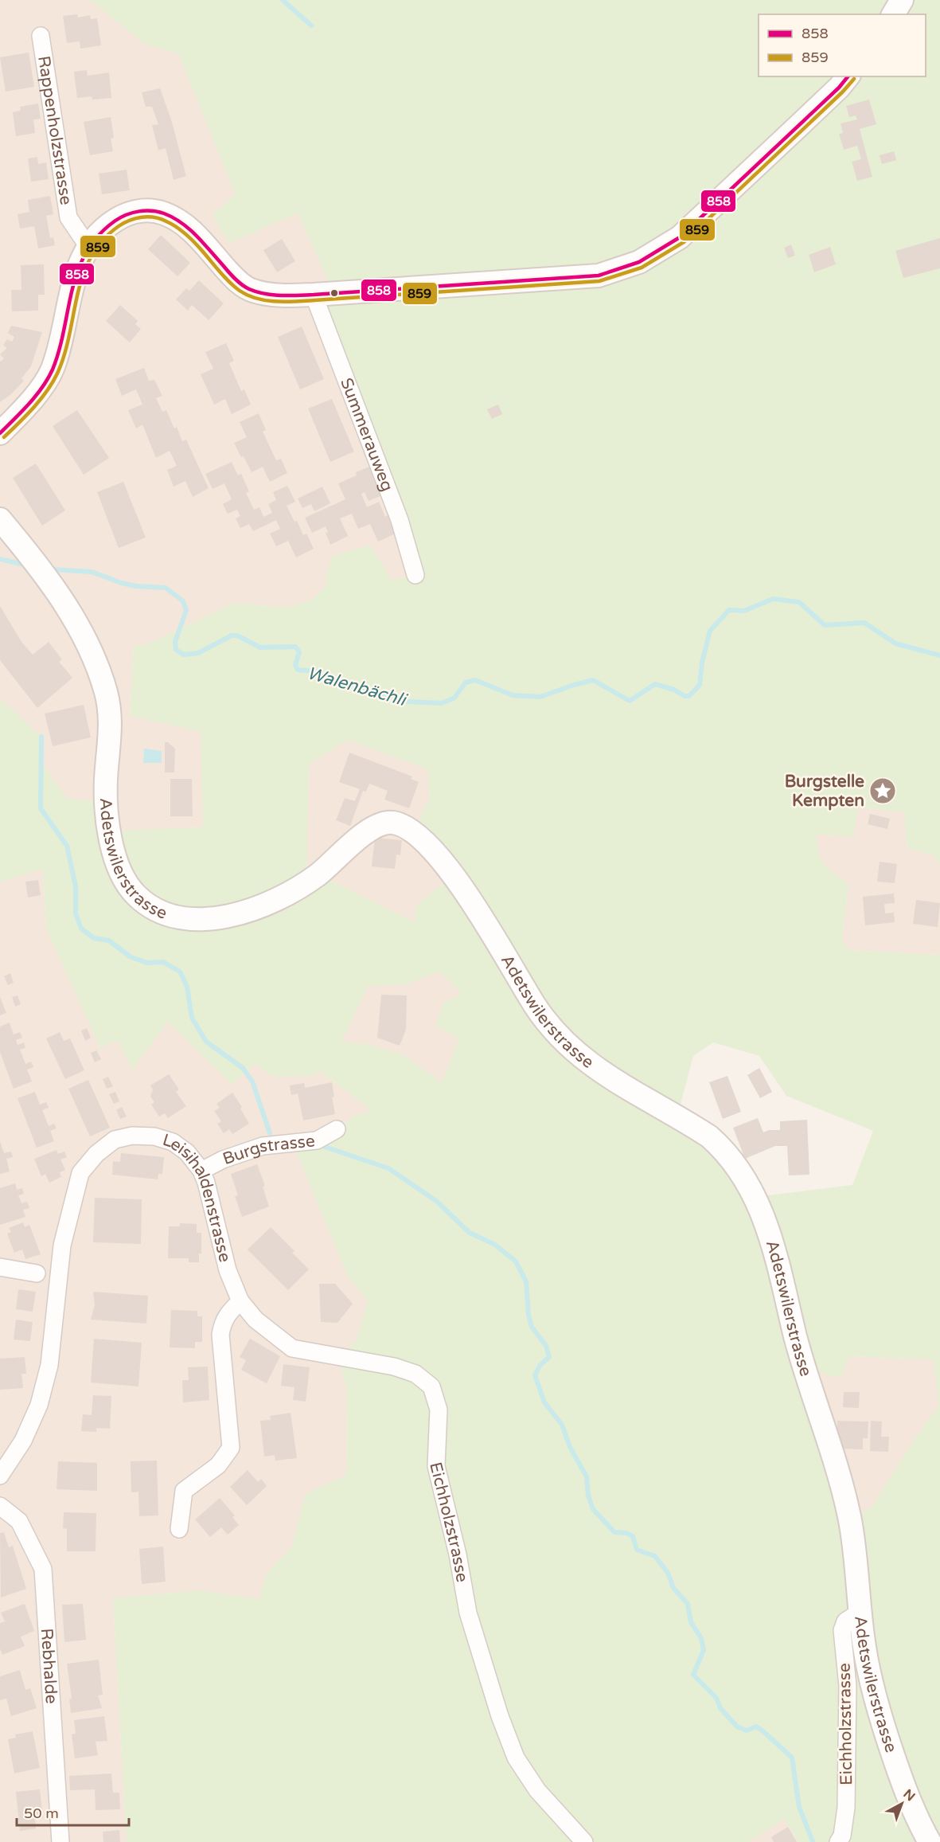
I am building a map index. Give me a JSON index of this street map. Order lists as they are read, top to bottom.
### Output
{
  "streets": {
    "street": [
      "Rappenholzstrasse",
      "Summerauweg",
      "Adetswilerstrasse",
      "Burgstrasse",
      "Leisihaldenstrasse",
      "Eichholzstrasse",
      "Rebhalde"
    ]
  },
  "crossings": [
    ["Adetswilerstrasse", "Eichholzstrasse"],
    ["Burgstrasse", "Leisihaldenstrasse"],
    ["Leisihaldenstrasse", "Eichholzstrasse"]
  ],
  "water": ["Walenbächli"],
  "places": {
    "place": ["Burgstelle Kempten"]
  },
  "lines": ["transit line 858", "transit line 859"],
  "legend": ["858", "859"],
  "scale_bar": "50 m",
  "north": "top right"
}
